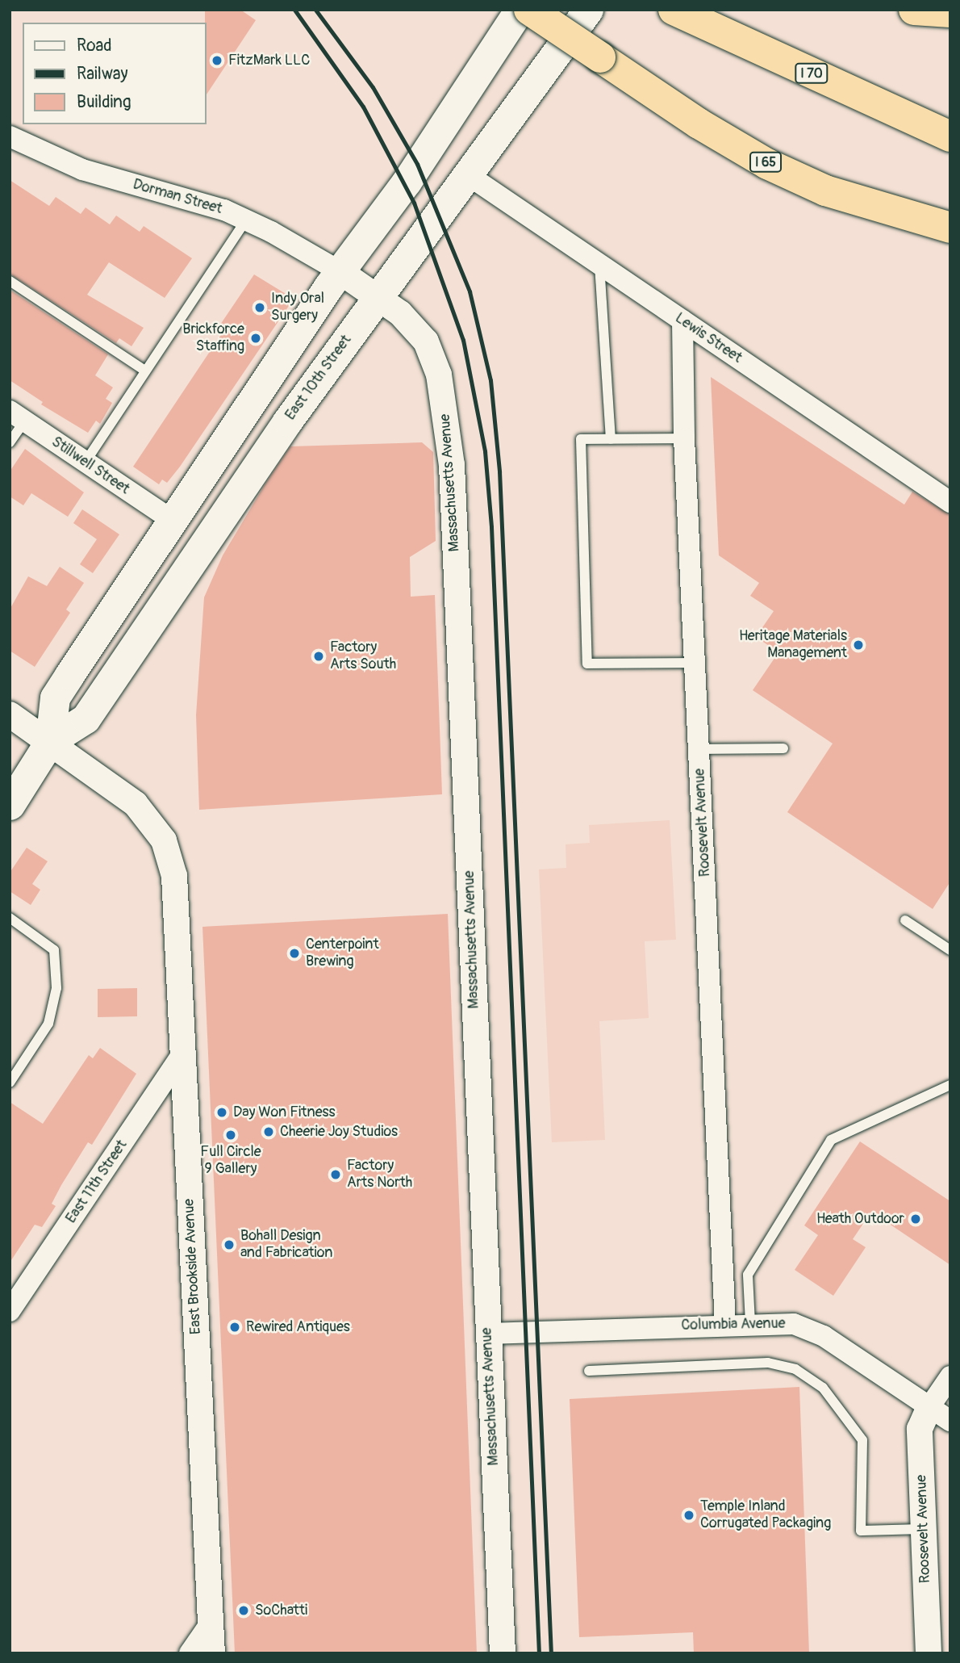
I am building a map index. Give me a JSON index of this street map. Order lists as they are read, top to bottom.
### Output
{
  "streets": {
    "highway": ["I 70", "I 65"],
    "main road": ["East 10th Street"],
    "street": [
      "Dorman Street",
      "Lewis Street",
      "Stillwell Street",
      "Massachusetts Avenue",
      "Roosevelt Avenue",
      "East 11th Street",
      "East Brookside Avenue",
      "Columbia Avenue"
    ]
  },
  "crossings": [
    ["Dorman Street", "East 10th Street"],
    ["Dorman Street", "Massachusetts Avenue"],
    ["Lewis Street", "East 10th Street"],
    ["Lewis Street", "Roosevelt Avenue"],
    ["East 10th Street", "Stillwell Street"],
    ["East 10th Street", "Massachusetts Avenue"],
    ["East 10th Street", "East Brookside Avenue"],
    ["Massachusetts Avenue", "Columbia Avenue"],
    ["Roosevelt Avenue", "Columbia Avenue"],
    ["East 11th Street", "East Brookside Avenue"]
  ],
  "places": [
    "FitzMark LLC",
    "Indy Oral Surgery",
    "Brickforce Staffing",
    "Heritage Materials Management",
    "Factory Arts South",
    "Centerpoint Brewing",
    "Day Won Fitness",
    "Cheerie Joy Studios",
    "Full Circle 9 Gallery",
    "Factory Arts North",
    "Heath Outdoor",
    "Bohall Design and Fabrication",
    "Rewired Antiques",
    "Temple Inland Corrugated Packaging",
    "SoChatti"
  ],
  "legend": ["Road", "Railway", "Building"]
}
